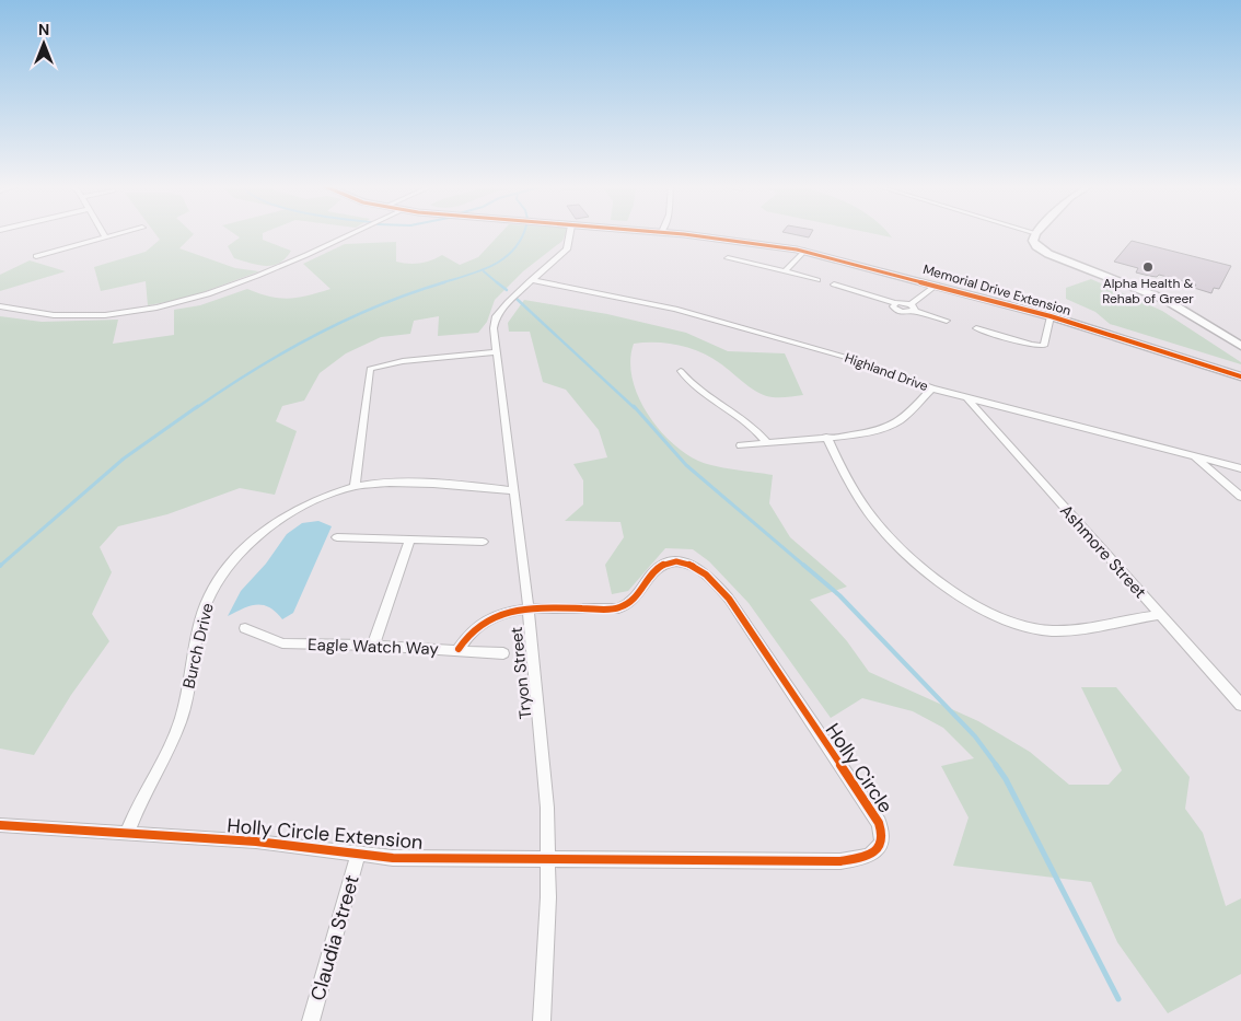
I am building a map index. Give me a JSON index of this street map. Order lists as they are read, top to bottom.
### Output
{
  "streets": {
    "street": [
      "Memorial Drive Extension",
      "Highland Drive",
      "Ashmore Street",
      "Burch Drive",
      "Eagle Watch Way",
      "Tryon Street",
      "Holly Circle",
      "Holly Circle Extension",
      "Claudia Street"
    ]
  },
  "crossings": [
    ["Highland Drive", "Ashmore Street"],
    ["Highland Drive", "Tryon Street"],
    ["Burch Drive", "Tryon Street"],
    ["Burch Drive", "Holly Circle Extension"],
    ["Tryon Street", "Holly Circle"],
    ["Tryon Street", "Holly Circle Extension"],
    ["Holly Circle", "Holly Circle Extension"],
    ["Holly Circle Extension", "Claudia Street"]
  ],
  "places": ["Alpha Health & Rehab of Greer"],
  "north": "top"
}
